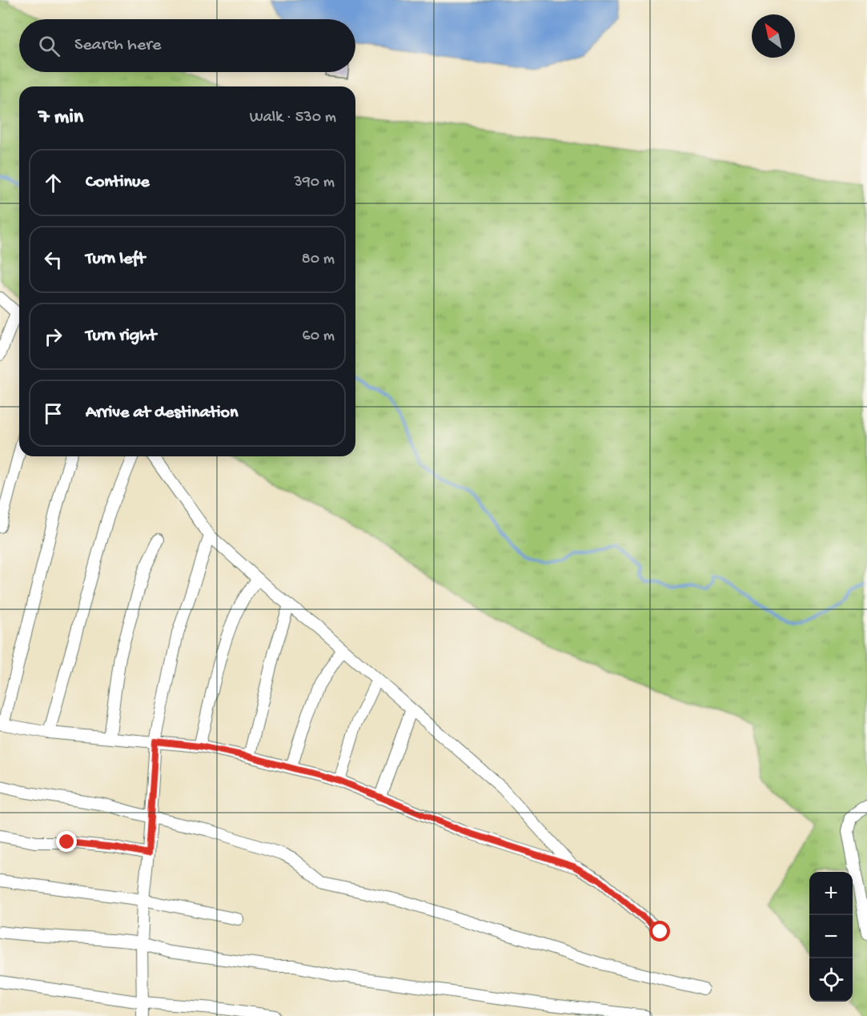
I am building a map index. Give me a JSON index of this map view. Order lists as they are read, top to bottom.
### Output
{
  "north": "top left",
  "page": {
    "search": "Search here",
    "heading": ["7 min", "Walk · 530 m"],
    "list": [
      ["Continue", "390 m"],
      ["Turn left", "80 m"],
      ["Turn right", "60 m"],
      "Arrive at destination"
    ],
    "map_buttons": ["+", "−"]
  }
}
